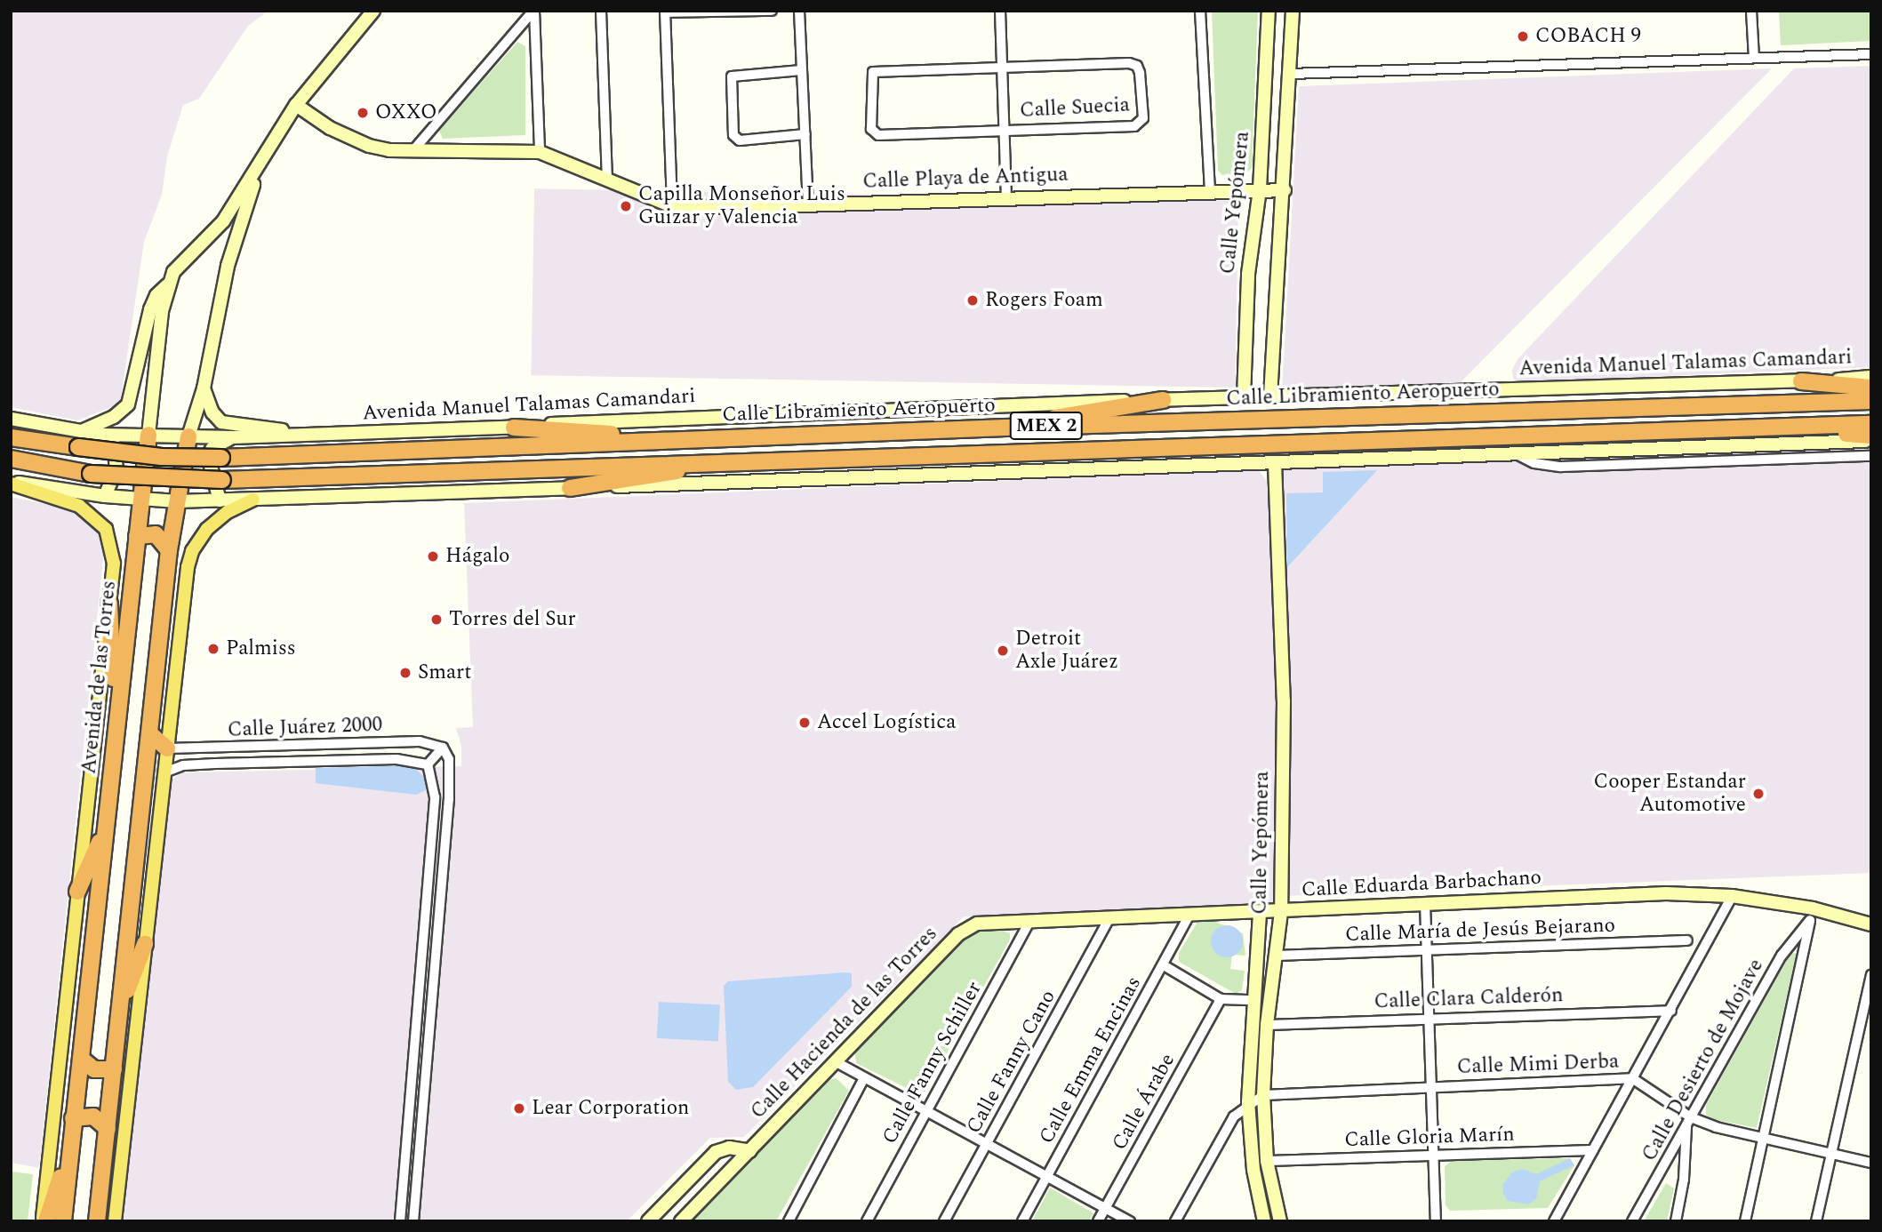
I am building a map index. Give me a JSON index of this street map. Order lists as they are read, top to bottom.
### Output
{
  "streets": {
    "highway": ["Calle Libramiento Aeropuerto", "MEX 2", "Avenida de las Torres"],
    "main road": [
      "Calle Playa de Antigua",
      "Calle Yepómera",
      "Avenida Manuel Talamas Camandari",
      "Calle Eduarda Barbachano",
      "Calle Hacienda de las Torres"
    ],
    "street": [
      "Calle Suecia",
      "Calle Juárez 2000",
      "Calle María de Jesús Bejarano",
      "Calle Clara Calderón",
      "Calle Emma Encinas",
      "Calle Desierto de Mojave",
      "Calle Fanny Cano",
      "Calle Fanny Schiller",
      "Calle Mimi Derba",
      "Calle Árabe",
      "Calle Gloria Marín"
    ]
  },
  "crossings": [
    ["Calle Playa de Antigua", "Calle Yepómera"],
    ["Calle Playa de Antigua", "Avenida de las Torres"],
    ["Calle Yepómera", "Avenida Manuel Talamas Camandari"],
    ["Calle Yepómera", "Calle Eduarda Barbachano"],
    ["Calle Yepómera", "Calle María de Jesús Bejarano"],
    ["Calle Yepómera", "Calle Clara Calderón"],
    ["Calle Yepómera", "Calle Mimi Derba"],
    ["Calle Yepómera", "Calle Gloria Marín"],
    ["Avenida Manuel Talamas Camandari", "Calle Libramiento Aeropuerto"],
    ["Avenida Manuel Talamas Camandari", "MEX 2"],
    ["Avenida Manuel Talamas Camandari", "Avenida de las Torres"],
    ["Calle Libramiento Aeropuerto", "MEX 2"],
    ["Calle Eduarda Barbachano", "Calle Hacienda de las Torres"],
    ["Calle Eduarda Barbachano", "Calle Emma Encinas"],
    ["Calle Eduarda Barbachano", "Calle Desierto de Mojave"],
    ["Calle Eduarda Barbachano", "Calle Fanny Cano"],
    ["Calle Eduarda Barbachano", "Calle Fanny Schiller"],
    ["Calle Desierto de Mojave", "Calle Mimi Derba"]
  ],
  "places": [
    "COBACH 9",
    "OXXO",
    "Capilla Monseñor Luis Guizar y Valencia",
    "Rogers Foam",
    "Hágalo",
    "Torres del Sur",
    "Palmiss",
    "Detroit Axle Juárez",
    "Smart",
    "Accel Logística",
    "Cooper Estandar Automotive",
    "Lear Corporation"
  ]
}
